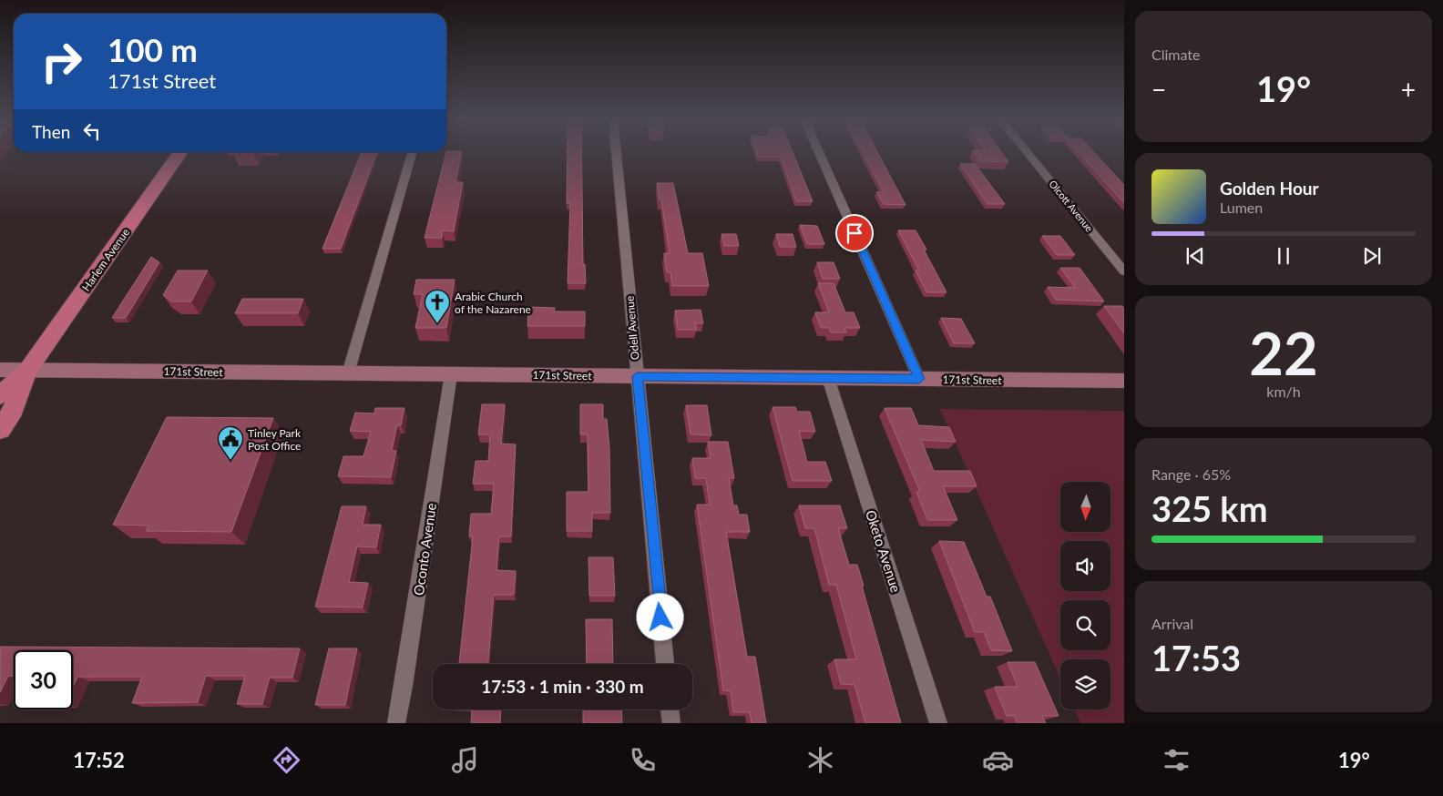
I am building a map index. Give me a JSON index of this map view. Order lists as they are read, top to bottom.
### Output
{
  "streets": {
    "main road": ["Harlem Avenue"],
    "street": [
      "Olcott Avenue",
      "Odell Avenue",
      "171st Street",
      "Oconto Avenue",
      "Oketo Avenue"
    ]
  },
  "crossings": [
    ["Harlem Avenue", "171st Street"],
    ["Odell Avenue", "171st Street"],
    ["171st Street", "Oconto Avenue"],
    ["171st Street", "Oketo Avenue"]
  ],
  "places": {
    "church": ["Arabic Church of the Nazarene"],
    "public building": ["Tinley Park Post Office"]
  },
  "north": "bottom",
  "page": {
    "tile": [
      "Climate",
      ["22", "km/h"],
      ["Range · 65%", "325 km"],
      ["Arrival", "17:53"]
    ],
    "turn": ["100 m", "171st Street"],
    "heat": ["−", "19°", "+"],
    "then": "Then",
    "song": ["Golden Hour", "Lumen"],
    "limit": "30",
    "trip": "17:53 · 1 min · 330 m",
    "tabs": ["17:52", "19°"]
  }
}
